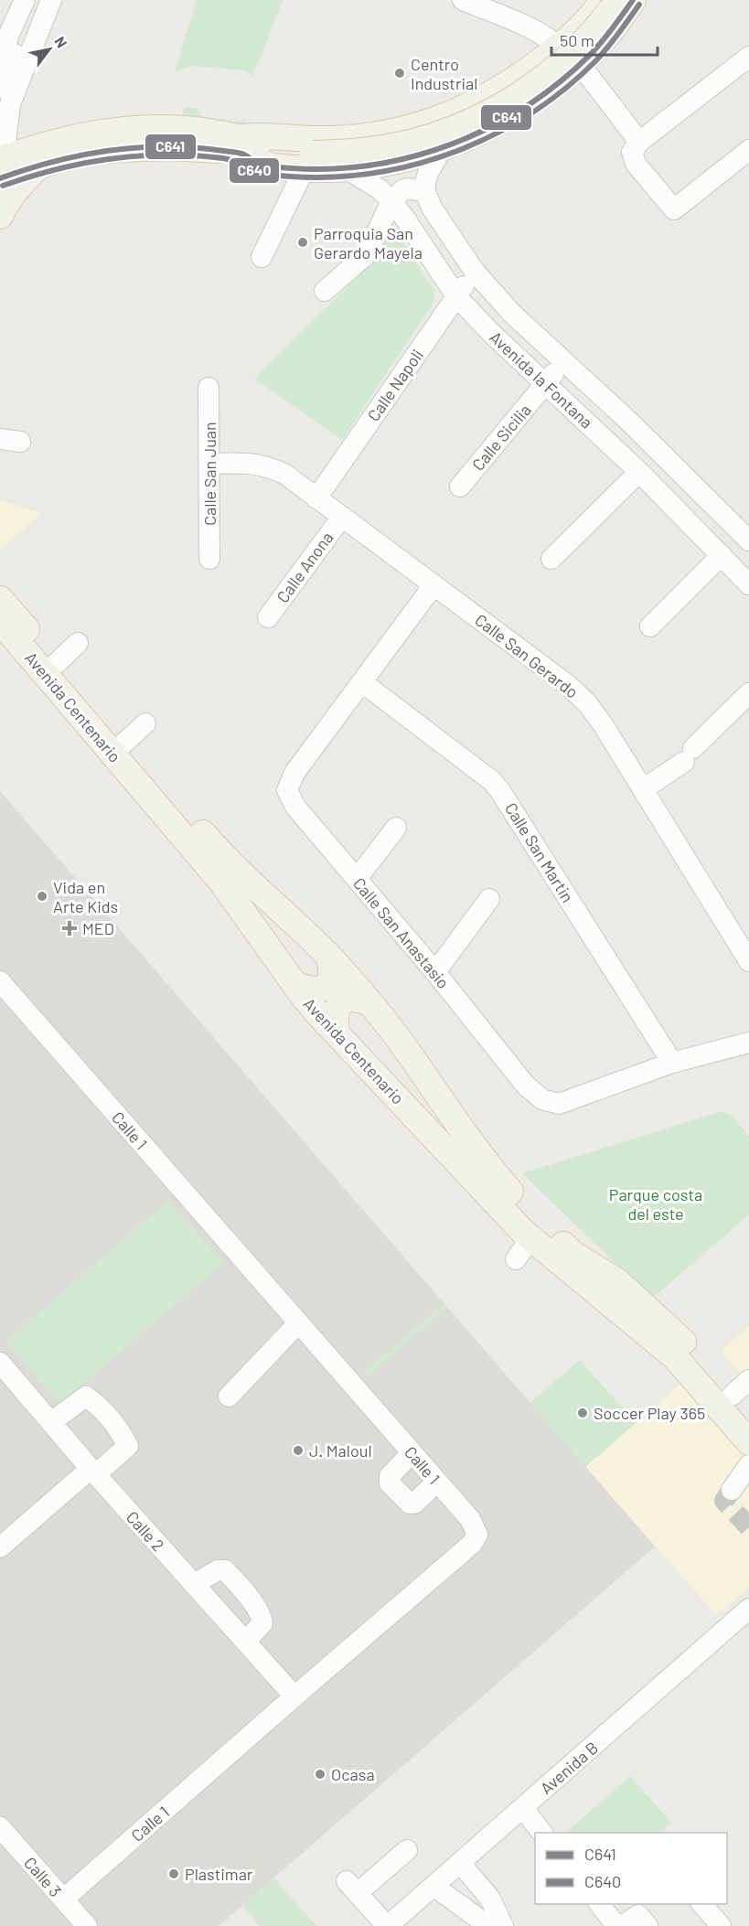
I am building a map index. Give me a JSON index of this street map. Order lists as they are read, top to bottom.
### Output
{
  "streets": {
    "main road": ["Avenida Centenario"],
    "street": [
      "Avenida la Fontana",
      "Calle Napoli",
      "Calle Sicilia",
      "Calle San Juan",
      "Calle Anona",
      "Calle San Gerardo",
      "Calle San Martin",
      "Calle San Anastasio",
      "Calle 1",
      "Calle 2",
      "Avenida B",
      "Calle 3"
    ]
  },
  "crossings": [
    ["Avenida la Fontana", "Calle Napoli"],
    ["Avenida la Fontana", "Calle Sicilia"],
    ["Calle Napoli", "Calle San Gerardo"],
    ["Calle San Juan", "Calle San Gerardo"],
    ["Calle Anona", "Calle San Gerardo"],
    ["Calle San Gerardo", "Calle San Anastasio"],
    ["Calle San Martin", "Calle San Anastasio"],
    ["Calle 1", "Calle 2"],
    ["Calle 1", "Calle 3"]
  ],
  "parks": ["Parque costa del este"],
  "places": {
    "other": [
      "Centro Industrial",
      "Parroquia San Gerardo Mayela",
      "Vida en Arte Kids",
      "Soccer Play 365",
      "J. Maloul",
      "Ocasa",
      "Plastimar"
    ],
    "health": ["MED"]
  },
  "lines": ["transit line C641", "transit line C640"],
  "legend": ["C641", "C640"],
  "scale_bar": "50 m",
  "north": "top right"
}
